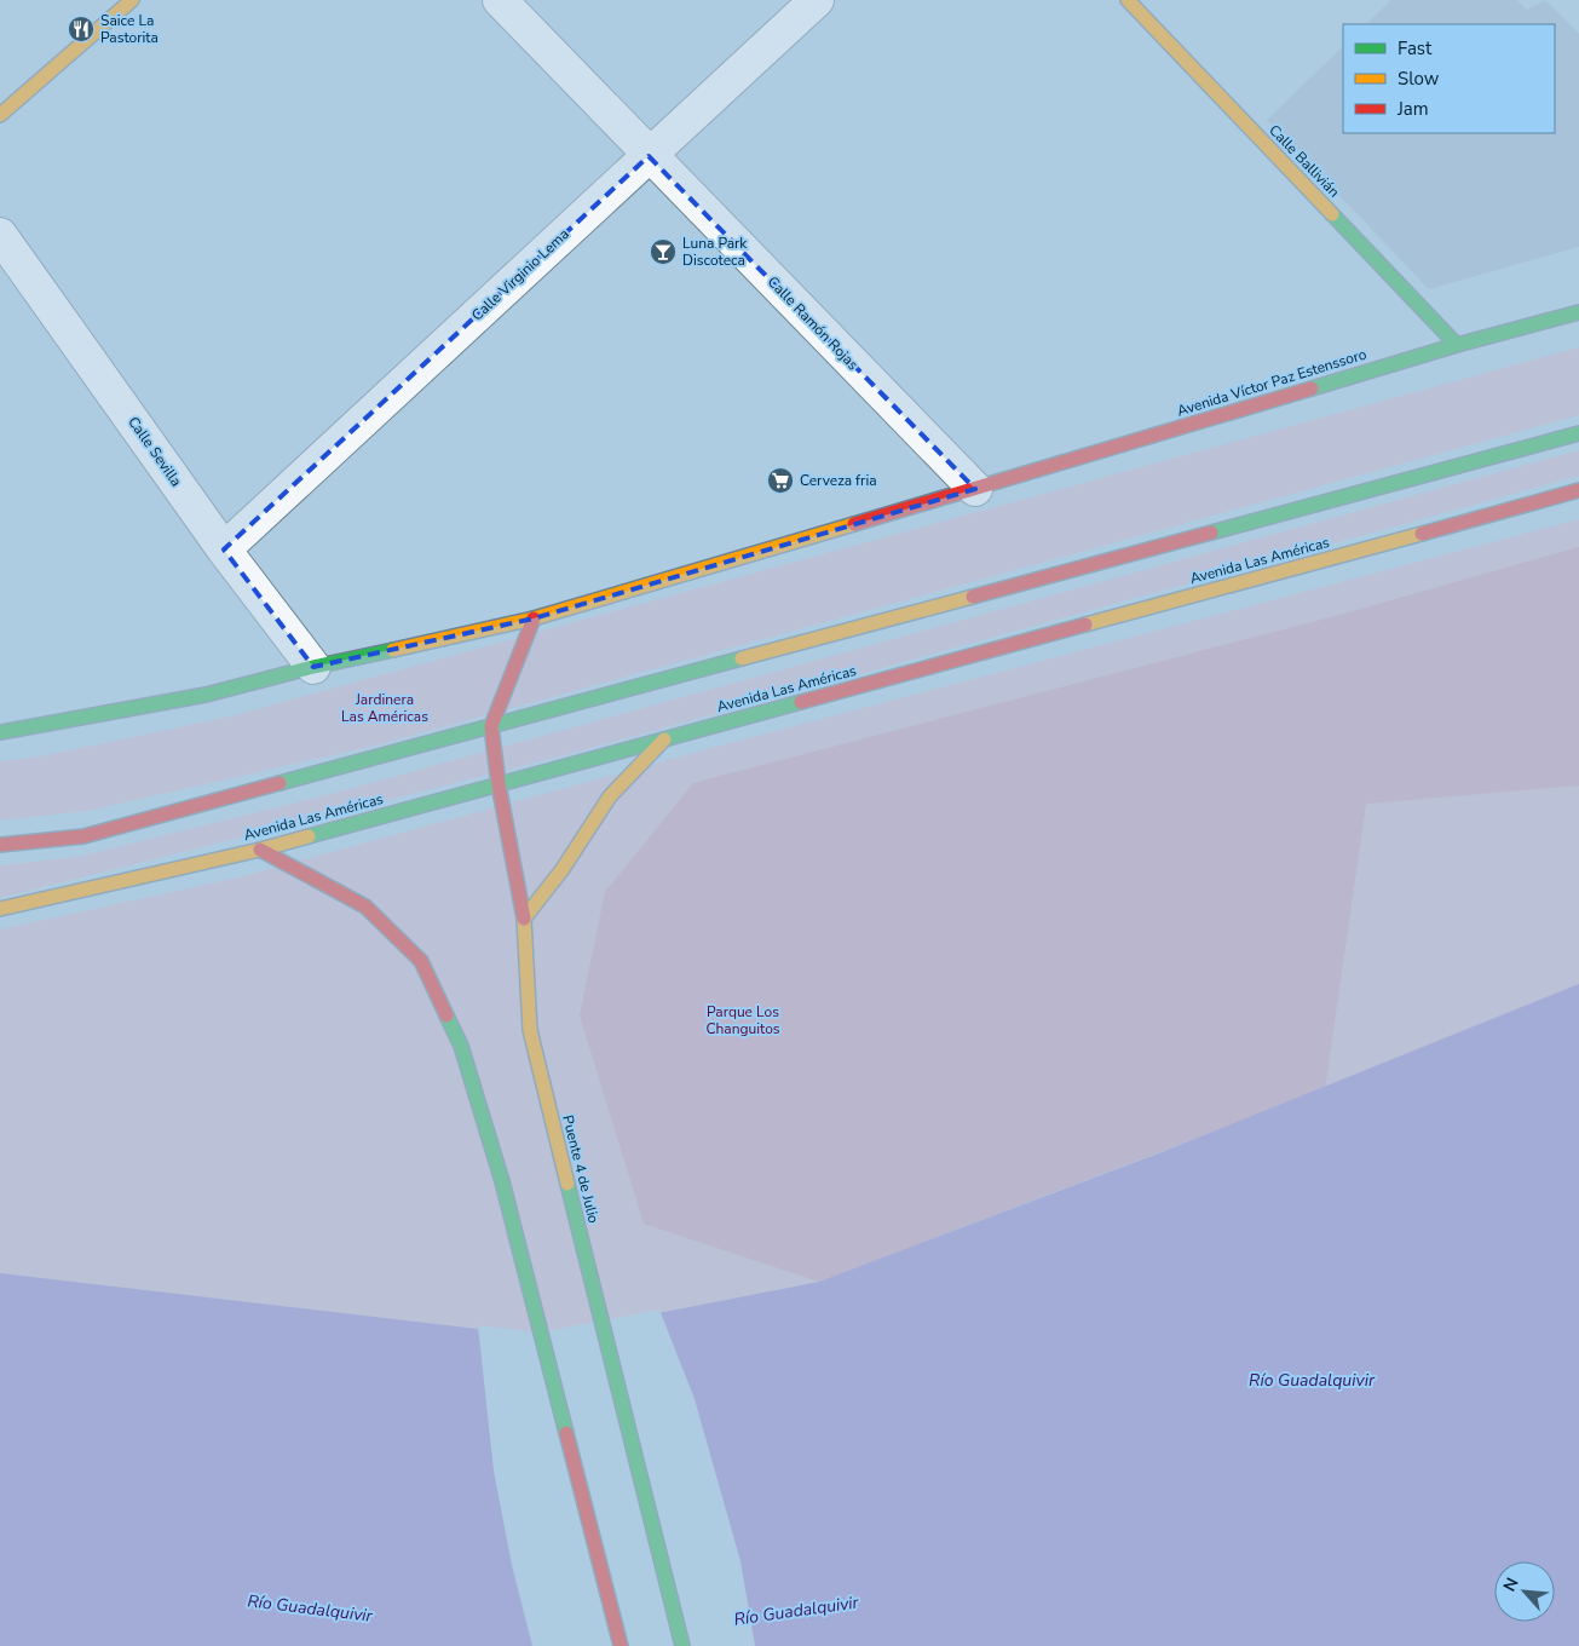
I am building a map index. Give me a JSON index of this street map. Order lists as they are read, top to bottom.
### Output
{
  "streets": {
    "main road": [
      "Calle Ballivián",
      "Avenida Víctor Paz Estenssoro",
      "Avenida Las Américas",
      "Puente 4 de Julio"
    ],
    "street": ["Calle Virginio Lema", "Calle Ramón Rojas", "Calle Sevilla"]
  },
  "crossings": [
    ["Calle Ballivián", "Avenida Víctor Paz Estenssoro"],
    ["Calle Virginio Lema", "Calle Ramón Rojas"],
    ["Calle Virginio Lema", "Calle Sevilla"],
    ["Calle Ramón Rojas", "Avenida Víctor Paz Estenssoro"],
    ["Avenida Las Américas", "Puente 4 de Julio"]
  ],
  "water": ["Río Guadalquivir"],
  "parks": ["Jardinera Las Américas", "Parque Los Changuitos"],
  "places": {
    "restaurant": ["Saice La Pastorita"],
    "bar": ["Luna Park Discoteca"],
    "supermarket": ["Cerveza fria"]
  },
  "legend": ["Fast", "Slow", "Jam"],
  "north": "top left"
}
